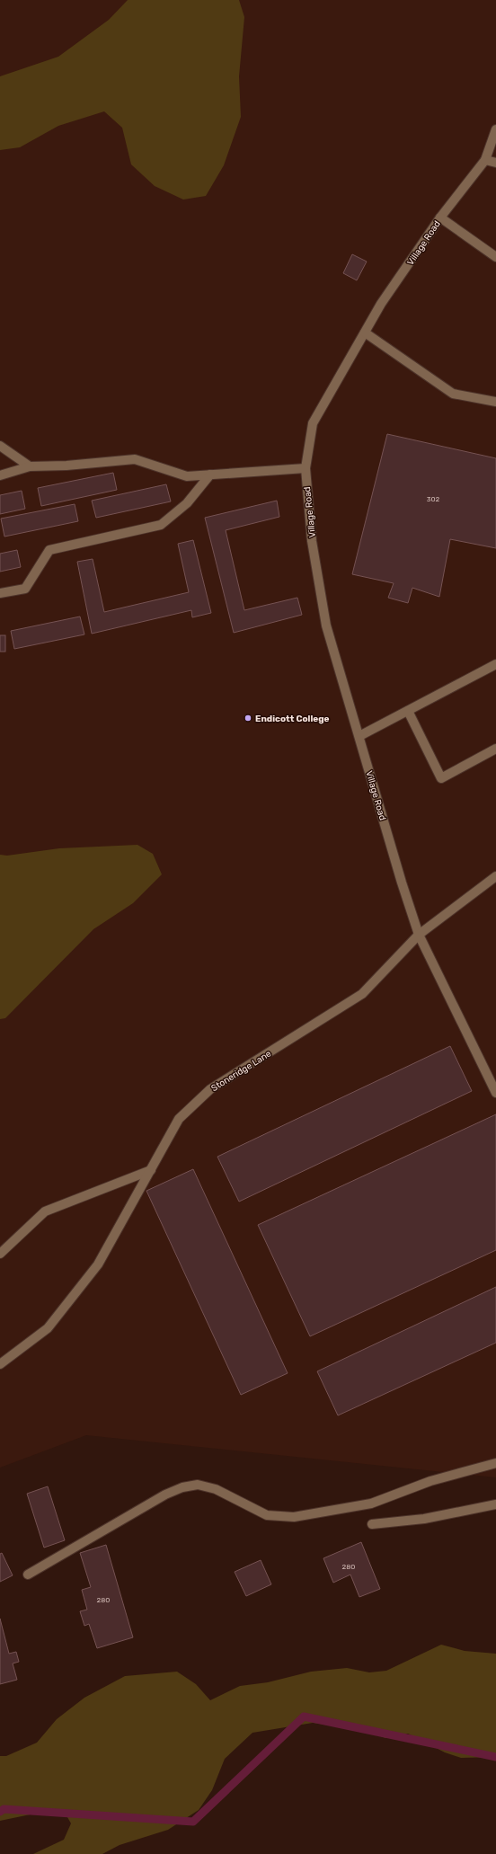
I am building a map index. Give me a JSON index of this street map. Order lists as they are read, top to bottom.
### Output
{
  "streets": {
    "street": ["Village Road", "Stoneridge Lane"]
  },
  "crossings": [
    ["Village Road", "Stoneridge Lane"]
  ],
  "places": ["Endicott College"],
  "house_numbers": ["302", "280", "280"]
}
